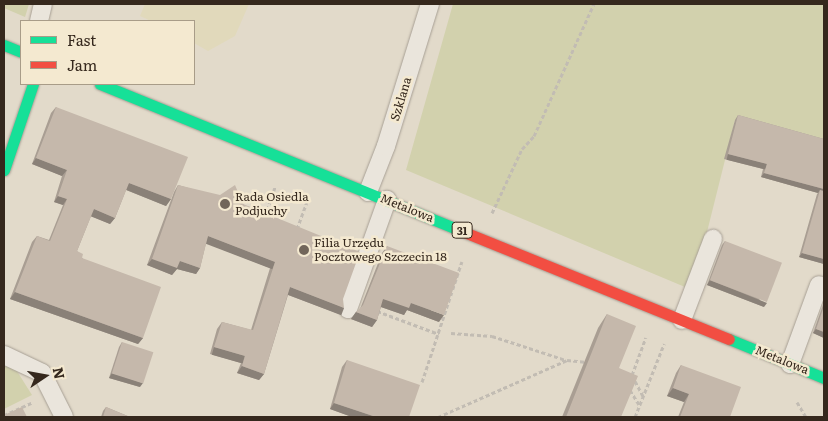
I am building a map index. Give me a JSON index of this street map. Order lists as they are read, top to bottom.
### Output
{
  "streets": {
    "main road": ["Metalowa", "31"],
    "lane": ["Szklana"]
  },
  "crossings": [
    ["Szklana", "Metalowa"]
  ],
  "places": ["Rada Osiedla Podjuchy", "Filia Urzędu Pocztowego Szczecin 18"],
  "legend": ["Fast", "Jam"],
  "north": "right"
}
